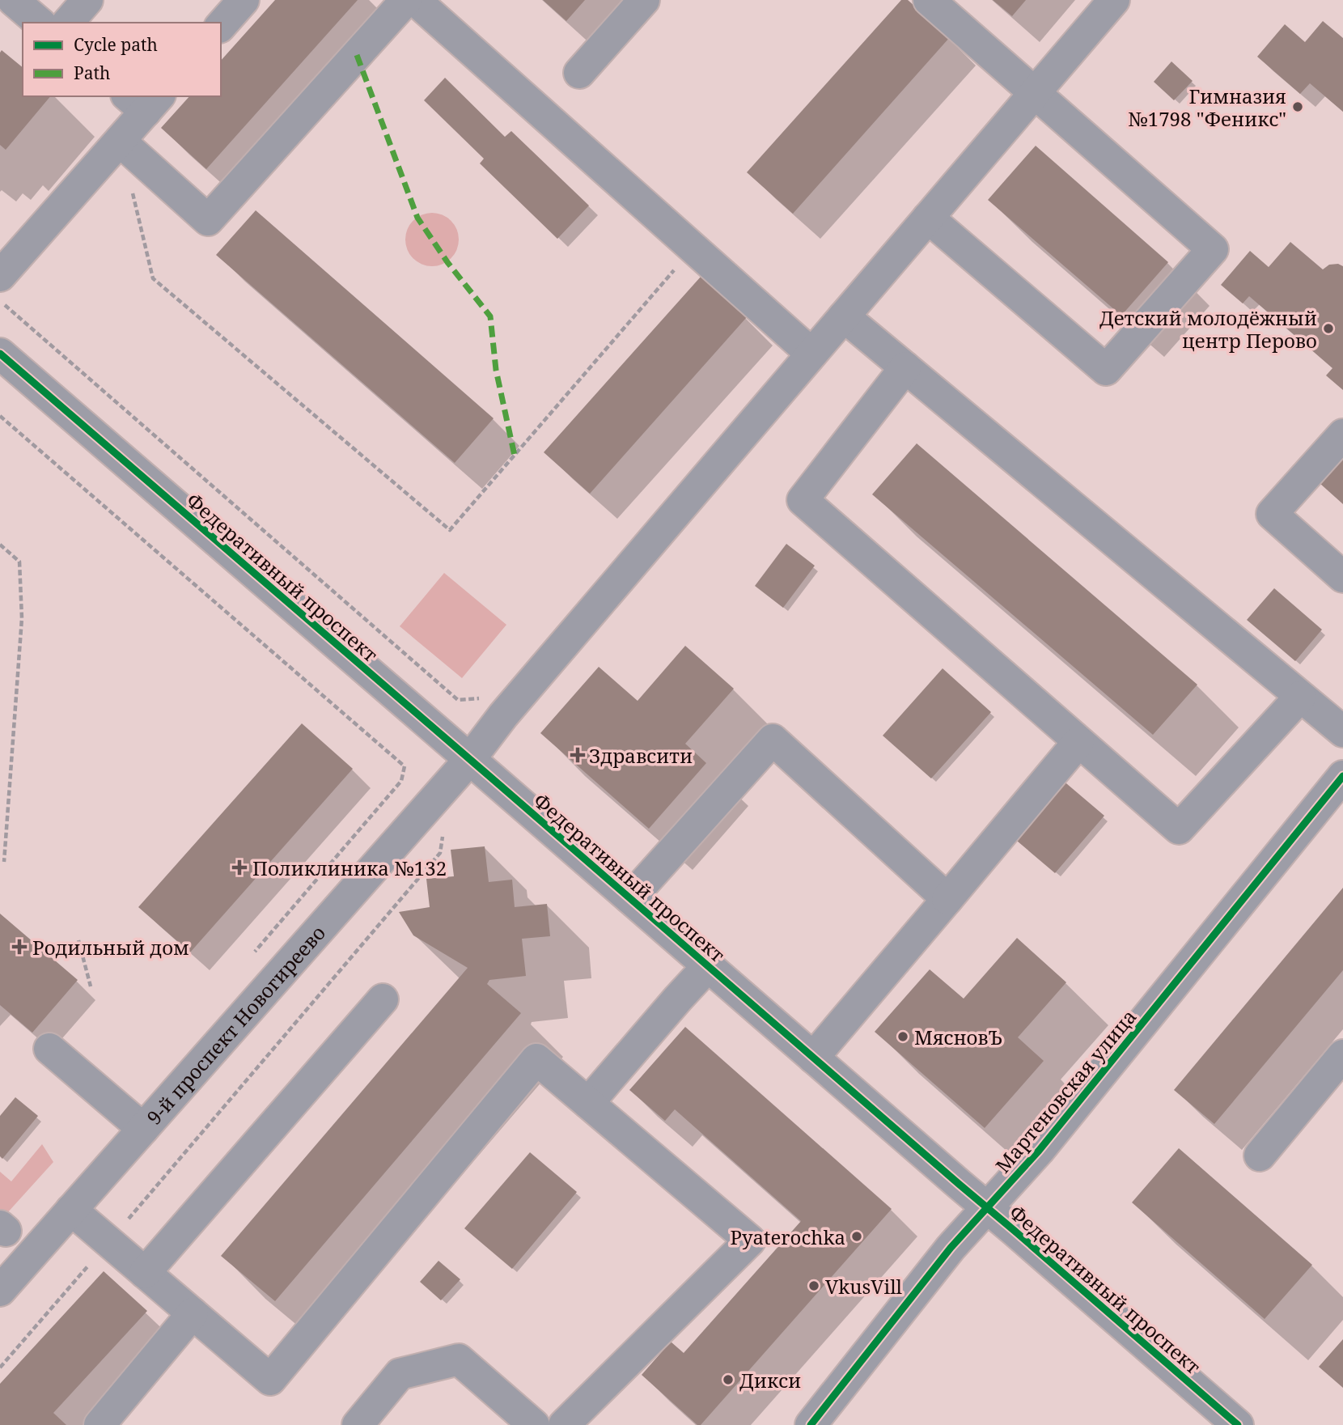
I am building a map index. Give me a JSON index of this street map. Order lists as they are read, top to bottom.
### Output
{
  "streets": {
    "street": ["Федеративный проспект", "9-й проспект Новогиреево", "Мартеновская улица"]
  },
  "crossings": [
    ["Федеративный проспект", "9-й проспект Новогиреево"],
    ["Федеративный проспект", "Мартеновская улица"]
  ],
  "places": {
    "other": [
      "Гимназия №1798 \"Феникс\"",
      "Детский молодёжный центр Перово",
      "МясновЪ",
      "Pyaterochka",
      "VkusVill",
      "Дикси"
    ],
    "health": ["Здравсити", "Поликлиника №132", "Родильный дом"]
  },
  "legend": ["Cycle path", "Path"]
}
